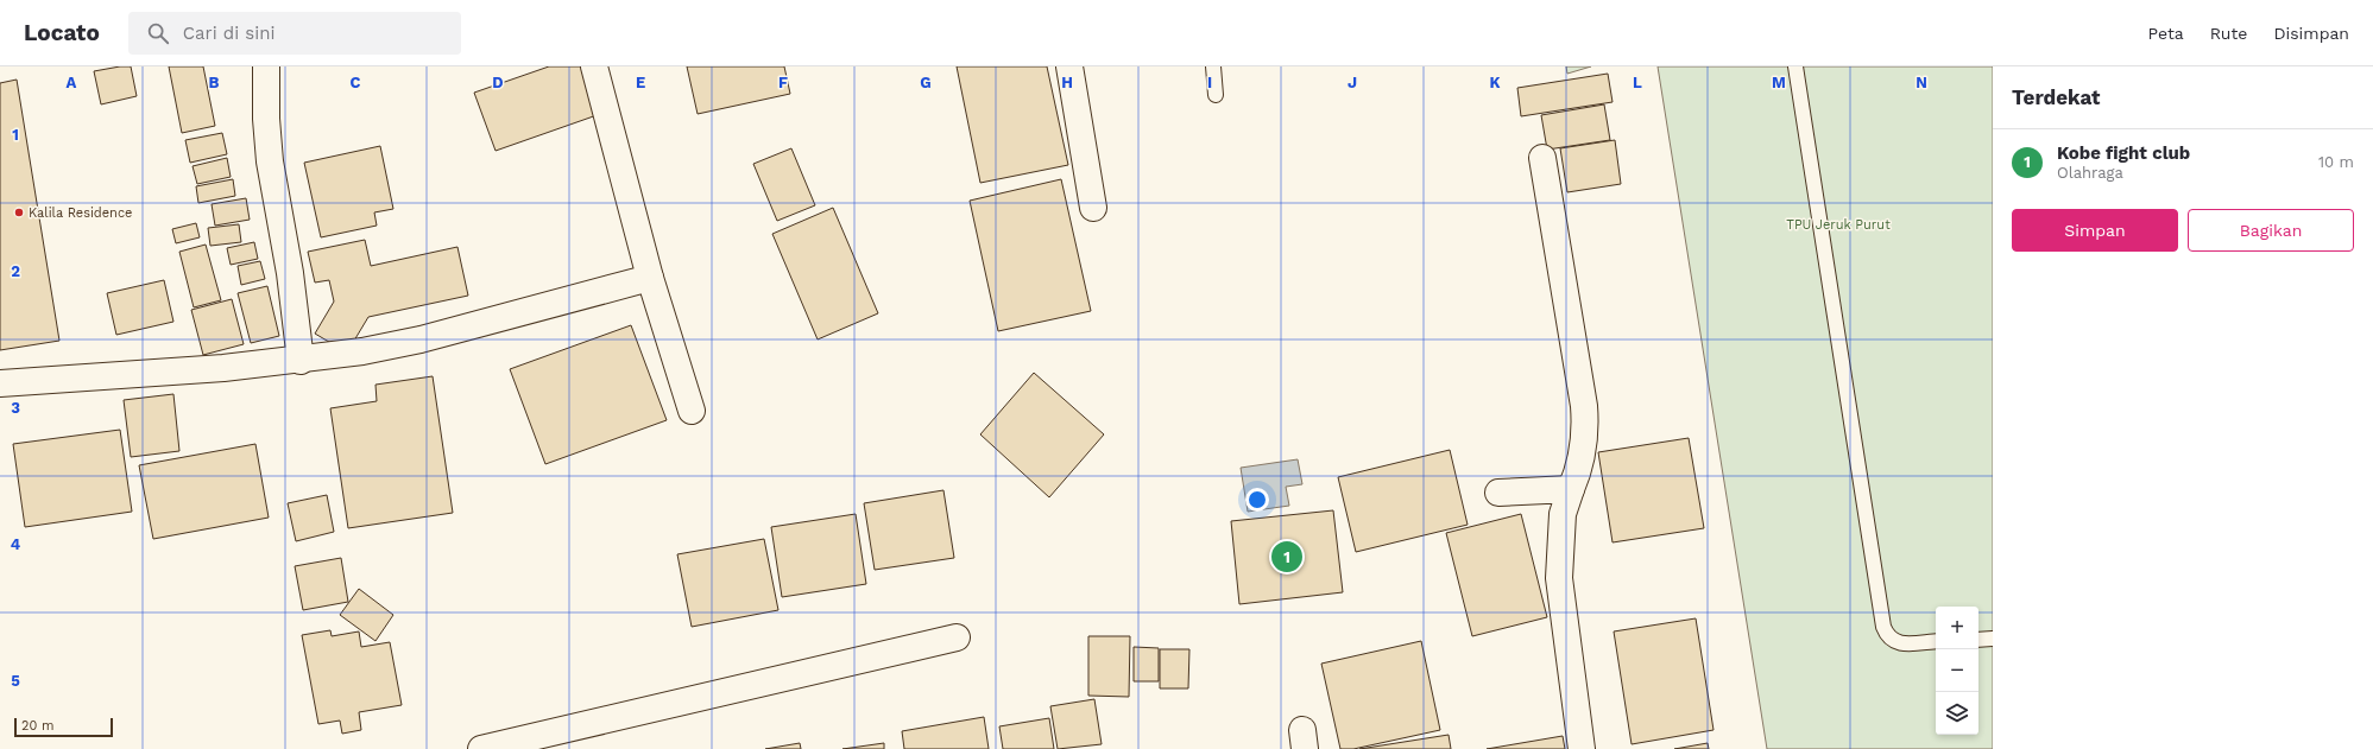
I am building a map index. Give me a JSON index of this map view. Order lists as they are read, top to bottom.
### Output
{
  "parks": ["TPU Jeruk Purut"],
  "places": ["Kalila Residence"],
  "scale_bar": "20 m",
  "page": {
    "header": "Locato",
    "search": "Cari di sini",
    "nav": ["Peta", "Rute", "Disimpan"],
    "heading": "Terdekat",
    "list": [
      {
        "mark": "1",
        "name": "Kobe fight club",
        "note": "Olahraga",
        "value": "10 m"
      }
    ],
    "buttons": ["Simpan", "Bagikan"],
    "pins": "1",
    "map_buttons": ["+", "−"],
    "scale": "20 m"
  },
  "grid": {
    "columns": [
      "A",
      "B",
      "C",
      "D",
      "E",
      "F",
      "G",
      "H",
      "I",
      "J",
      "K",
      "L",
      "M",
      "N"
    ],
    "rows": [
      "1",
      "2",
      "3",
      "4",
      "5"
    ]
  }
}
